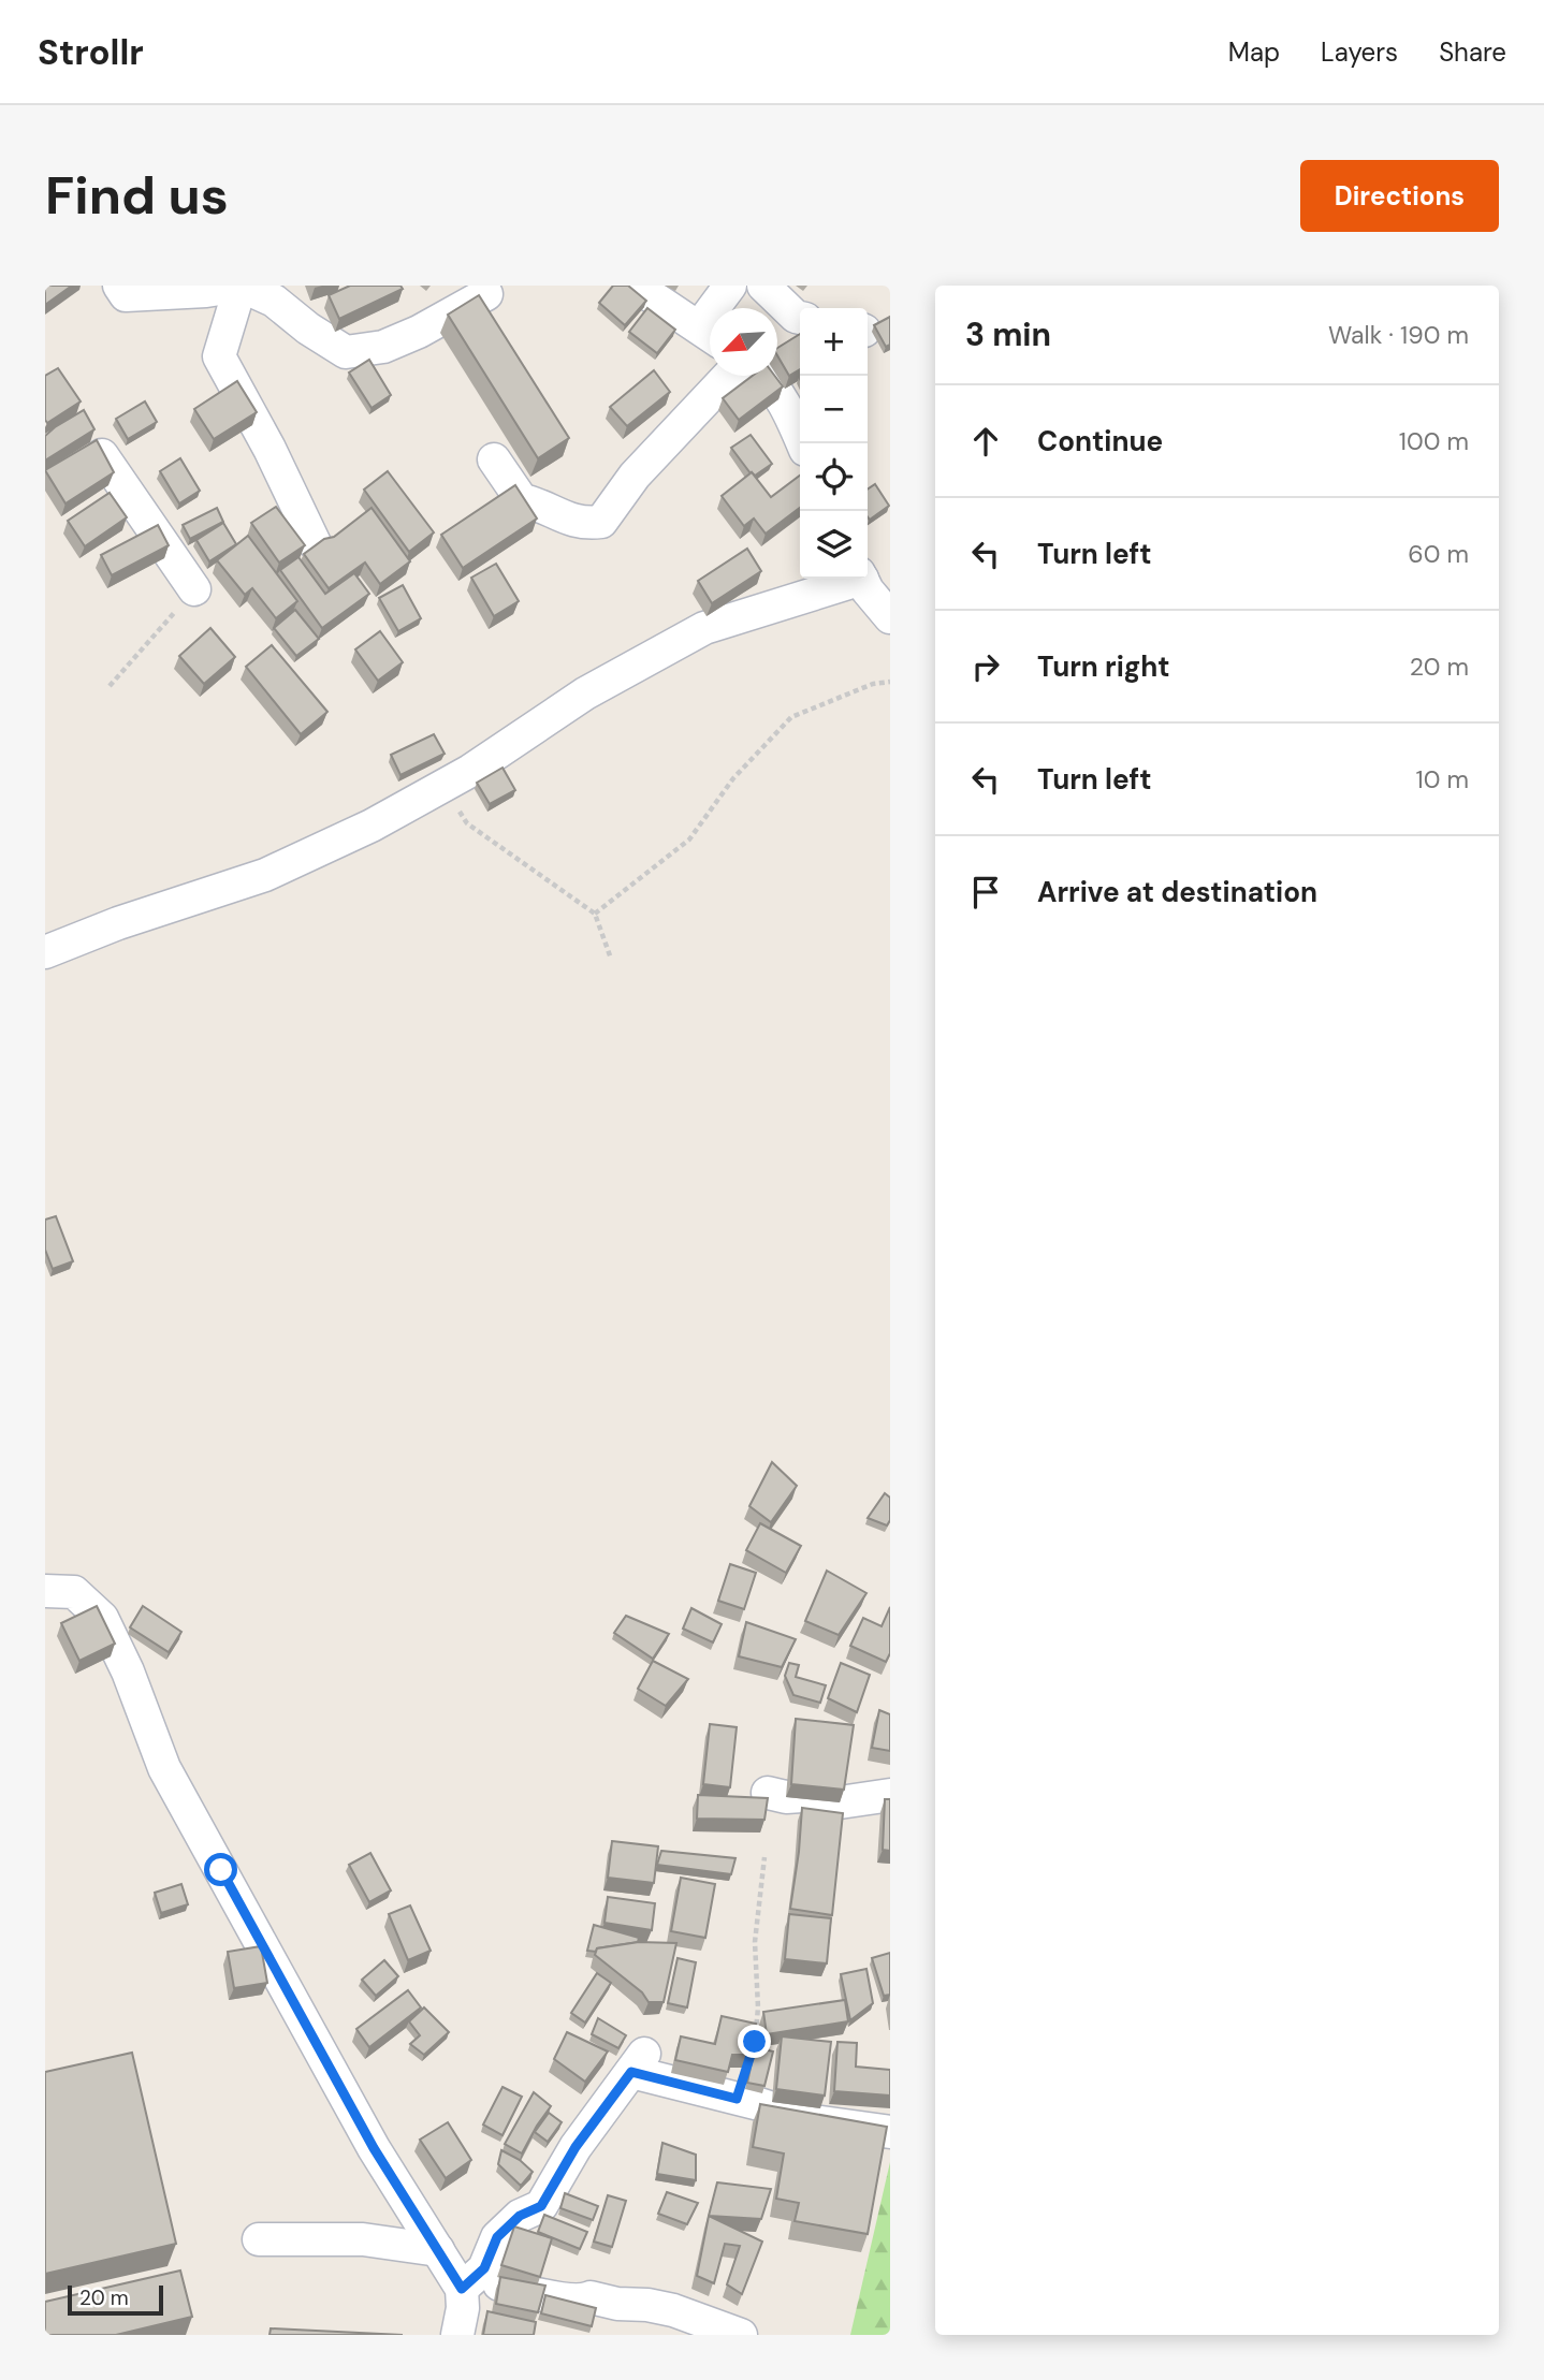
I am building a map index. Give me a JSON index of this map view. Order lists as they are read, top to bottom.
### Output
{
  "scale_bar": "20 m",
  "north": "bottom left",
  "page": {
    "header": "Strollr",
    "nav": ["Map", "Layers", "Share"],
    "buttons": "Directions",
    "title": "Find us",
    "heading": ["3 min", "Walk · 190 m"],
    "map_buttons": ["+", "−"],
    "list": [
      ["Continue", "100 m"],
      ["Turn left", "60 m"],
      ["Turn right", "20 m"],
      ["Turn left", "10 m"],
      "Arrive at destination"
    ],
    "scale": "20 m"
  }
}
